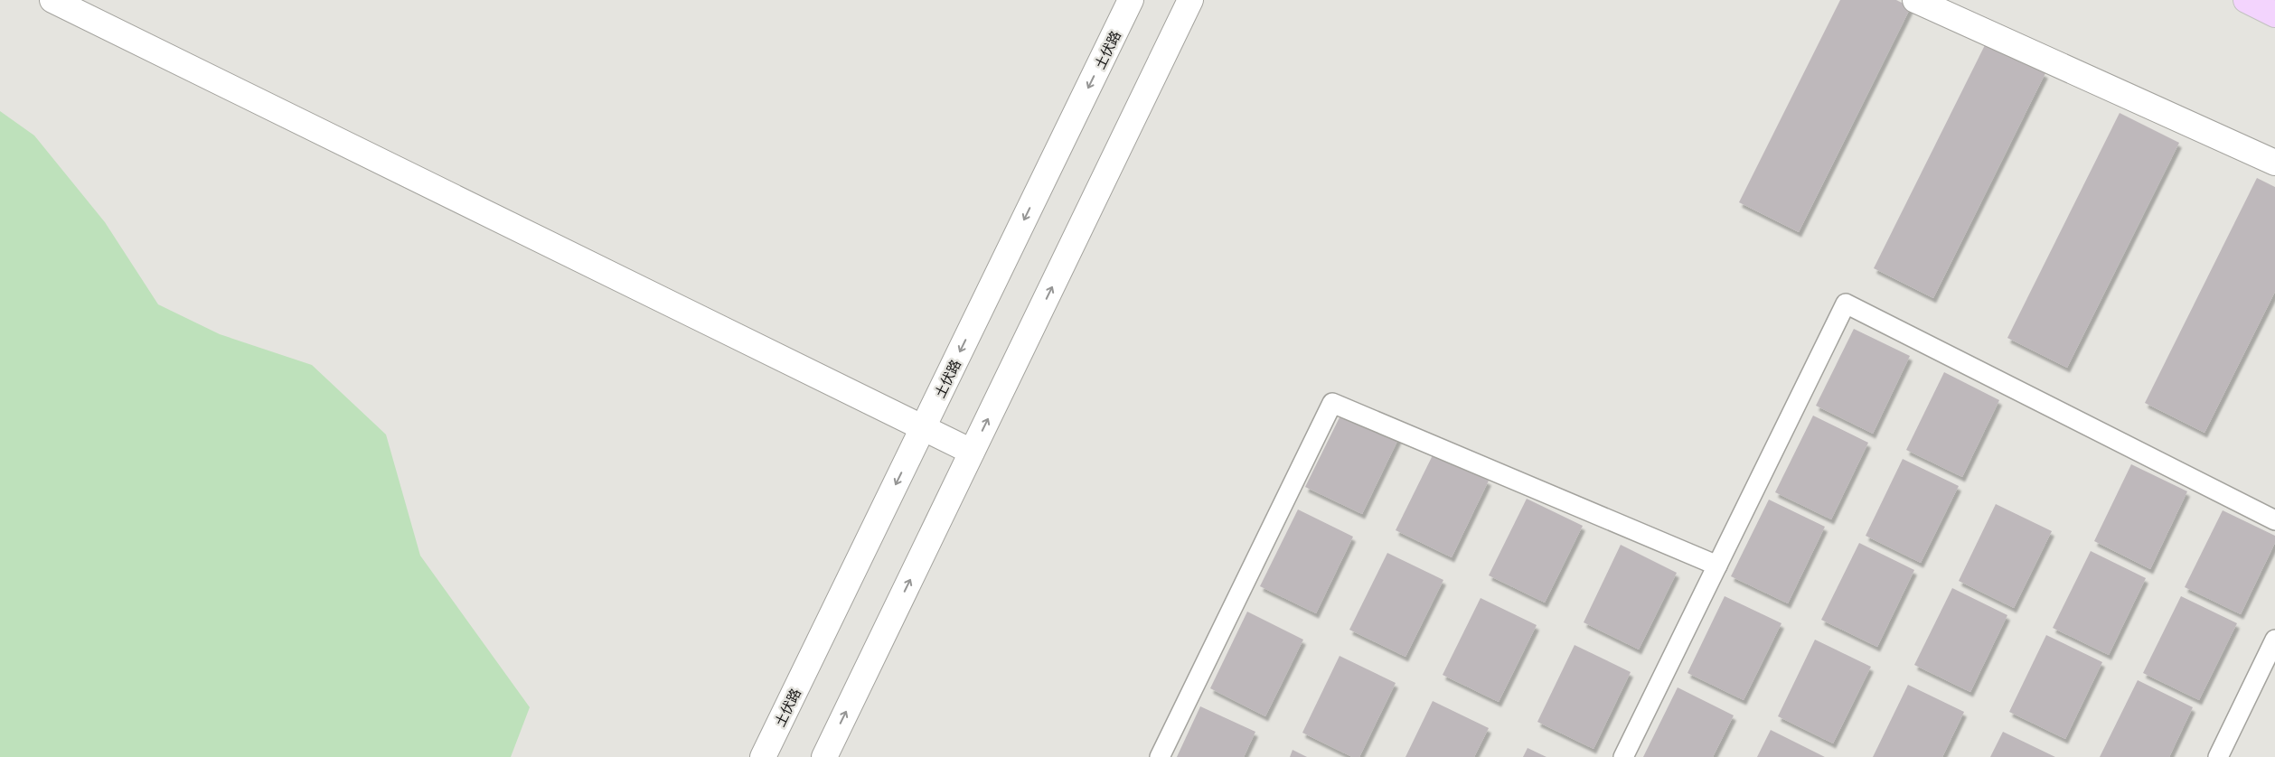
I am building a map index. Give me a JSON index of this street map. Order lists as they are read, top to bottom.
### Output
{
  "streets": {
    "main road": ["土伏路"]
  }
}
